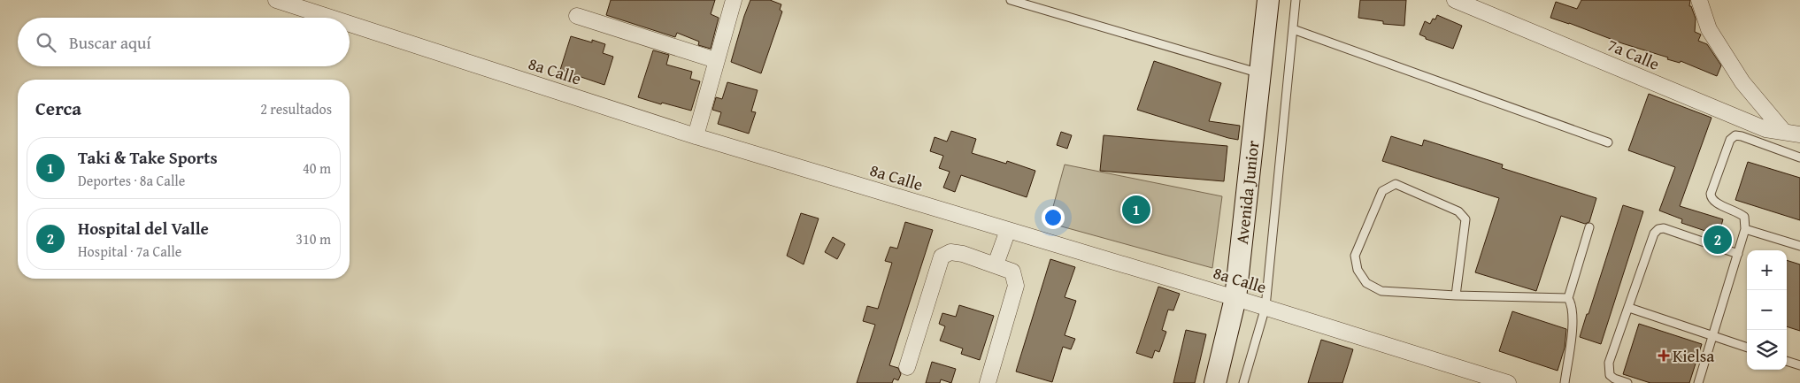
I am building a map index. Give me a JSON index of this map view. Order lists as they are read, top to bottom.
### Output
{
  "streets": {
    "main road": ["Avenida Junior"],
    "street": ["7a Calle", "8a Calle"]
  },
  "crossings": [
    ["8a Calle", "Avenida Junior"]
  ],
  "places": {
    "health": ["Kielsa"]
  },
  "page": {
    "search": "Buscar aquí",
    "heading": ["Cerca", "2 resultados"],
    "list": [
      {
        "mark": "1",
        "name": "Taki & Take Sports",
        "note": "Deportes · 8a Calle",
        "value": "40 m"
      },
      {
        "mark": "2",
        "name": "Hospital del Valle",
        "note": "Hospital · 7a Calle",
        "value": "310 m"
      }
    ],
    "pins": ["1", "2"],
    "map_buttons": ["+", "−"]
  }
}
